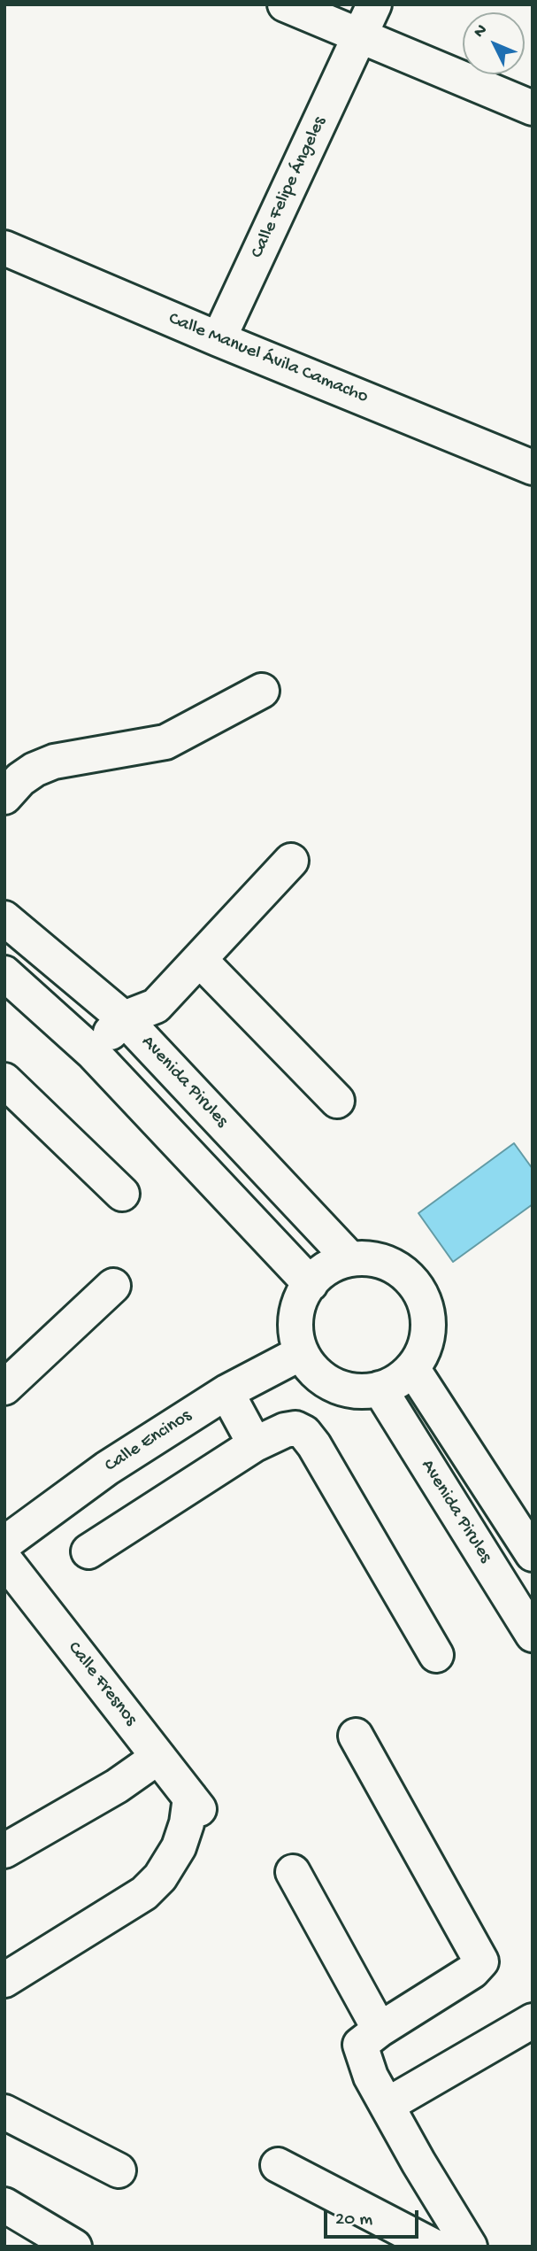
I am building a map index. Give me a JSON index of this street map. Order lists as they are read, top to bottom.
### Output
{
  "streets": {
    "street": [
      "Calle Felipe Ángeles",
      "Calle Manuel Ávila Camacho",
      "Avenida Pirules",
      "Calle Encinos",
      "Calle Fresnos"
    ]
  },
  "crossings": [
    ["Calle Felipe Ángeles", "Calle Manuel Ávila Camacho"],
    ["Avenida Pirules", "Calle Encinos"]
  ],
  "scale_bar": "20 m",
  "north": "top left"
}
